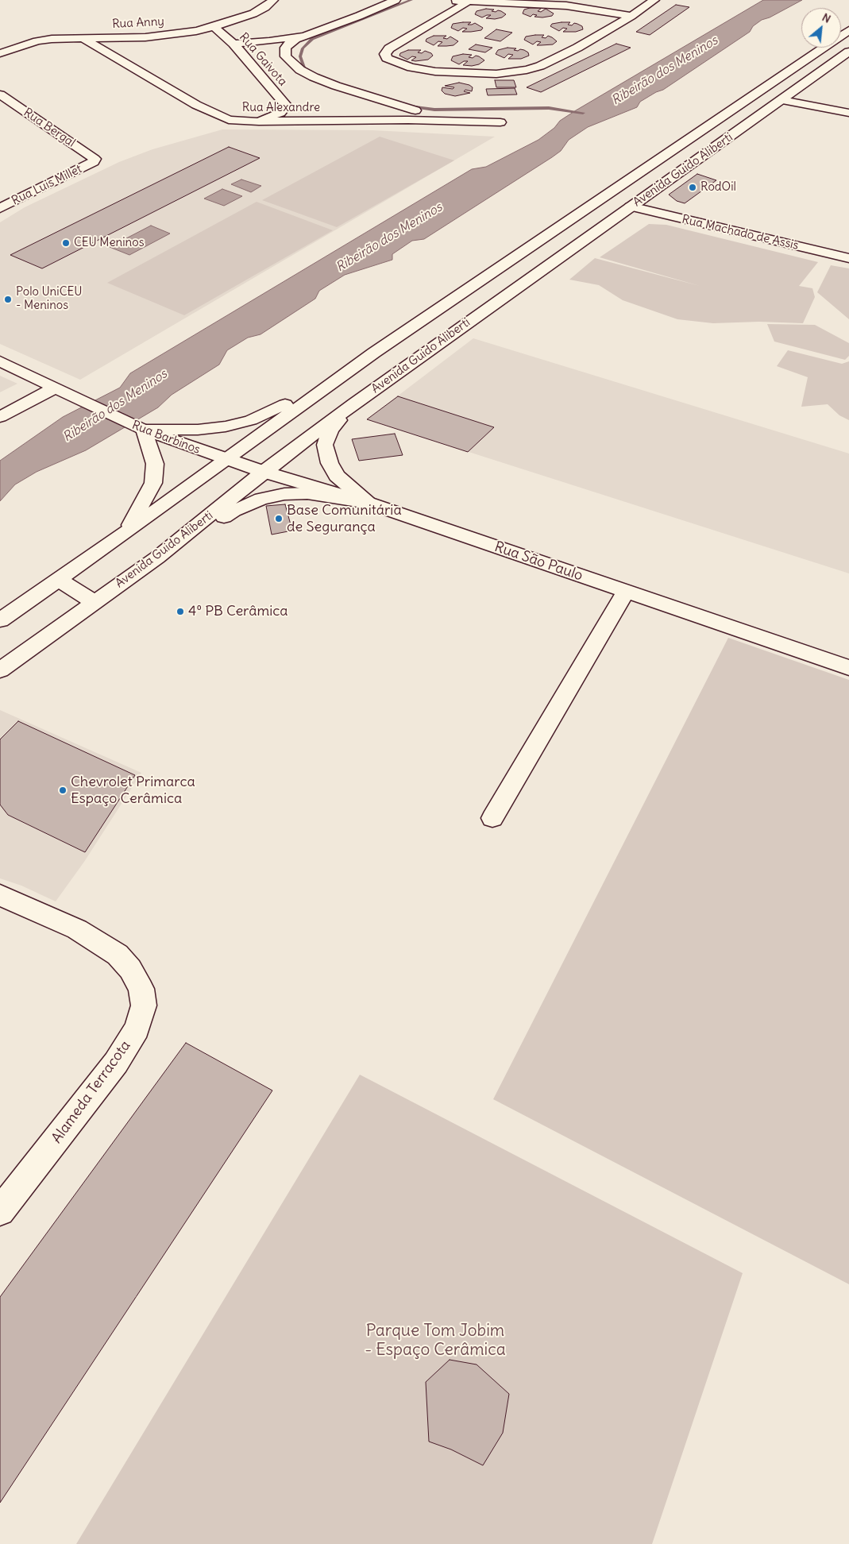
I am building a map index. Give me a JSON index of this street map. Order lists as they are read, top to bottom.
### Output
{
  "streets": {
    "street": [
      "Rua Anny",
      "Rua Gaivota",
      "Rua Alexandre",
      "Rua Bergal",
      "Avenida Guido Aliberti",
      "Rua Luis Millet",
      "Rua Machado de Assis",
      "Rua Barbinos",
      "Rua São Paulo",
      "Alameda Terracota"
    ]
  },
  "crossings": [
    ["Rua Anny", "Rua Gaivota"],
    ["Rua Anny", "Rua Alexandre"],
    ["Rua Gaivota", "Rua Alexandre"],
    ["Rua Bergal", "Rua Luis Millet"],
    ["Avenida Guido Aliberti", "Rua Machado de Assis"],
    ["Avenida Guido Aliberti", "Rua Barbinos"],
    ["Avenida Guido Aliberti", "Rua São Paulo"],
    ["Rua Barbinos", "Rua São Paulo"]
  ],
  "water": ["Ribeirão dos Meninos"],
  "parks": ["Parque Tom Jobim - Espaço Cerâmica"],
  "places": [
    "RodOil",
    "CEU Meninos",
    "Polo UniCEU - Meninos",
    "Base Comunitária de Segurança",
    "4º PB Cerâmica",
    "Chevrolet Primarca Espaço Cerâmica"
  ],
  "north": "top right"
}
